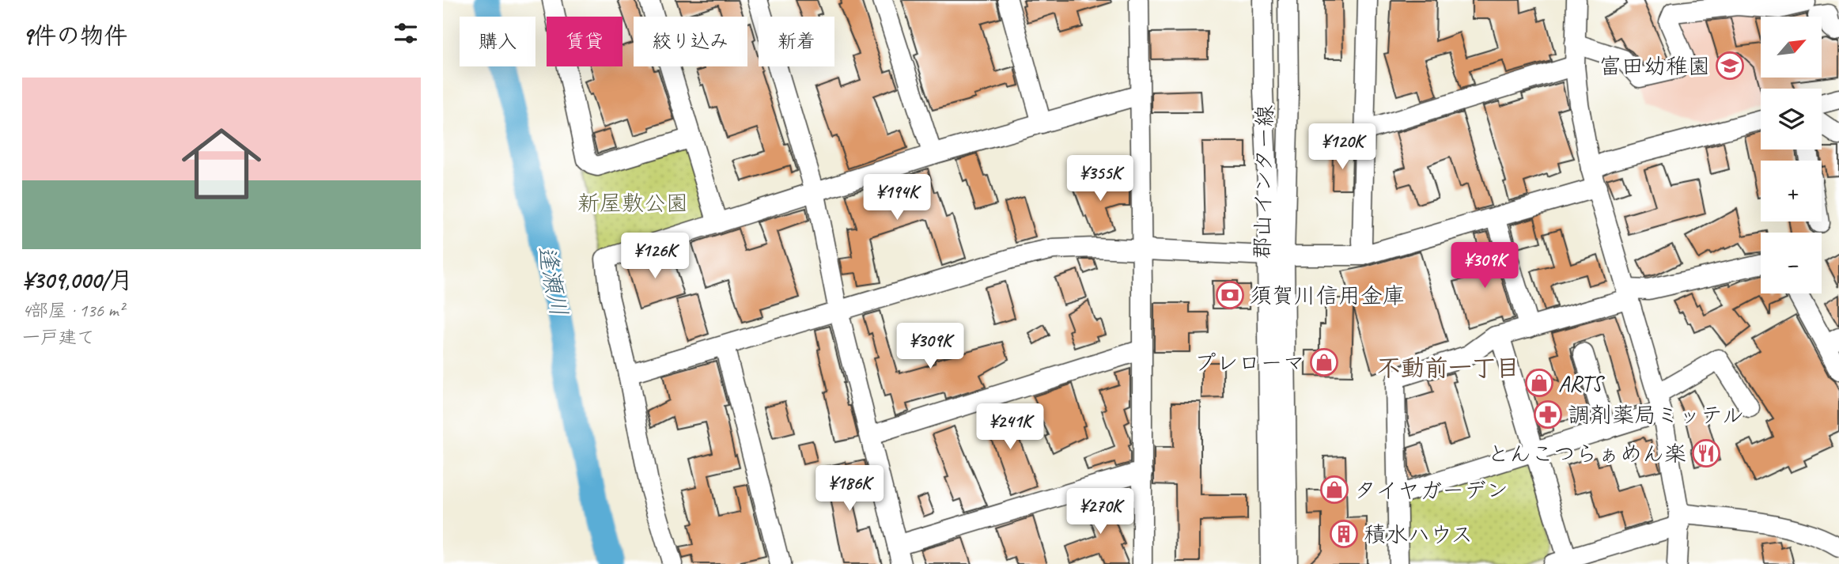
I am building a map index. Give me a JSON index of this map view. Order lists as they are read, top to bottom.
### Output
{
  "streets": {
    "street": ["郡山インター線"]
  },
  "districts": ["不動前一丁目"],
  "water": ["逢瀬川"],
  "parks": ["新屋敷公園"],
  "places": {
    "school or university": ["富田幼稚園"],
    "bank": ["須賀川信用金庫"],
    "shop": ["プレローマ", "ARTS", "タイヤガーデン"],
    "pharmacy": ["調剤薬局ミッテル"],
    "restaurant": ["とんこつらぁめん楽"],
    "building": ["積水ハウス"]
  },
  "north": "top right",
  "page": {
    "heading": "9件の物件",
    "map_buttons": ["+", "−"],
    "chip": [
      "購入",
      "賃貸",
      "絞り込み",
      "新着"
    ],
    "list": [
      {
        "name": "¥309,000/月",
        "note": "4部屋 · 136 m² · 一戸建て"
      }
    ],
    "price": [
      "¥120K",
      "¥355K",
      "¥194K",
      "¥126K",
      "¥309K",
      "¥309K",
      "¥241K",
      "¥186K",
      "¥270K"
    ]
  }
}
